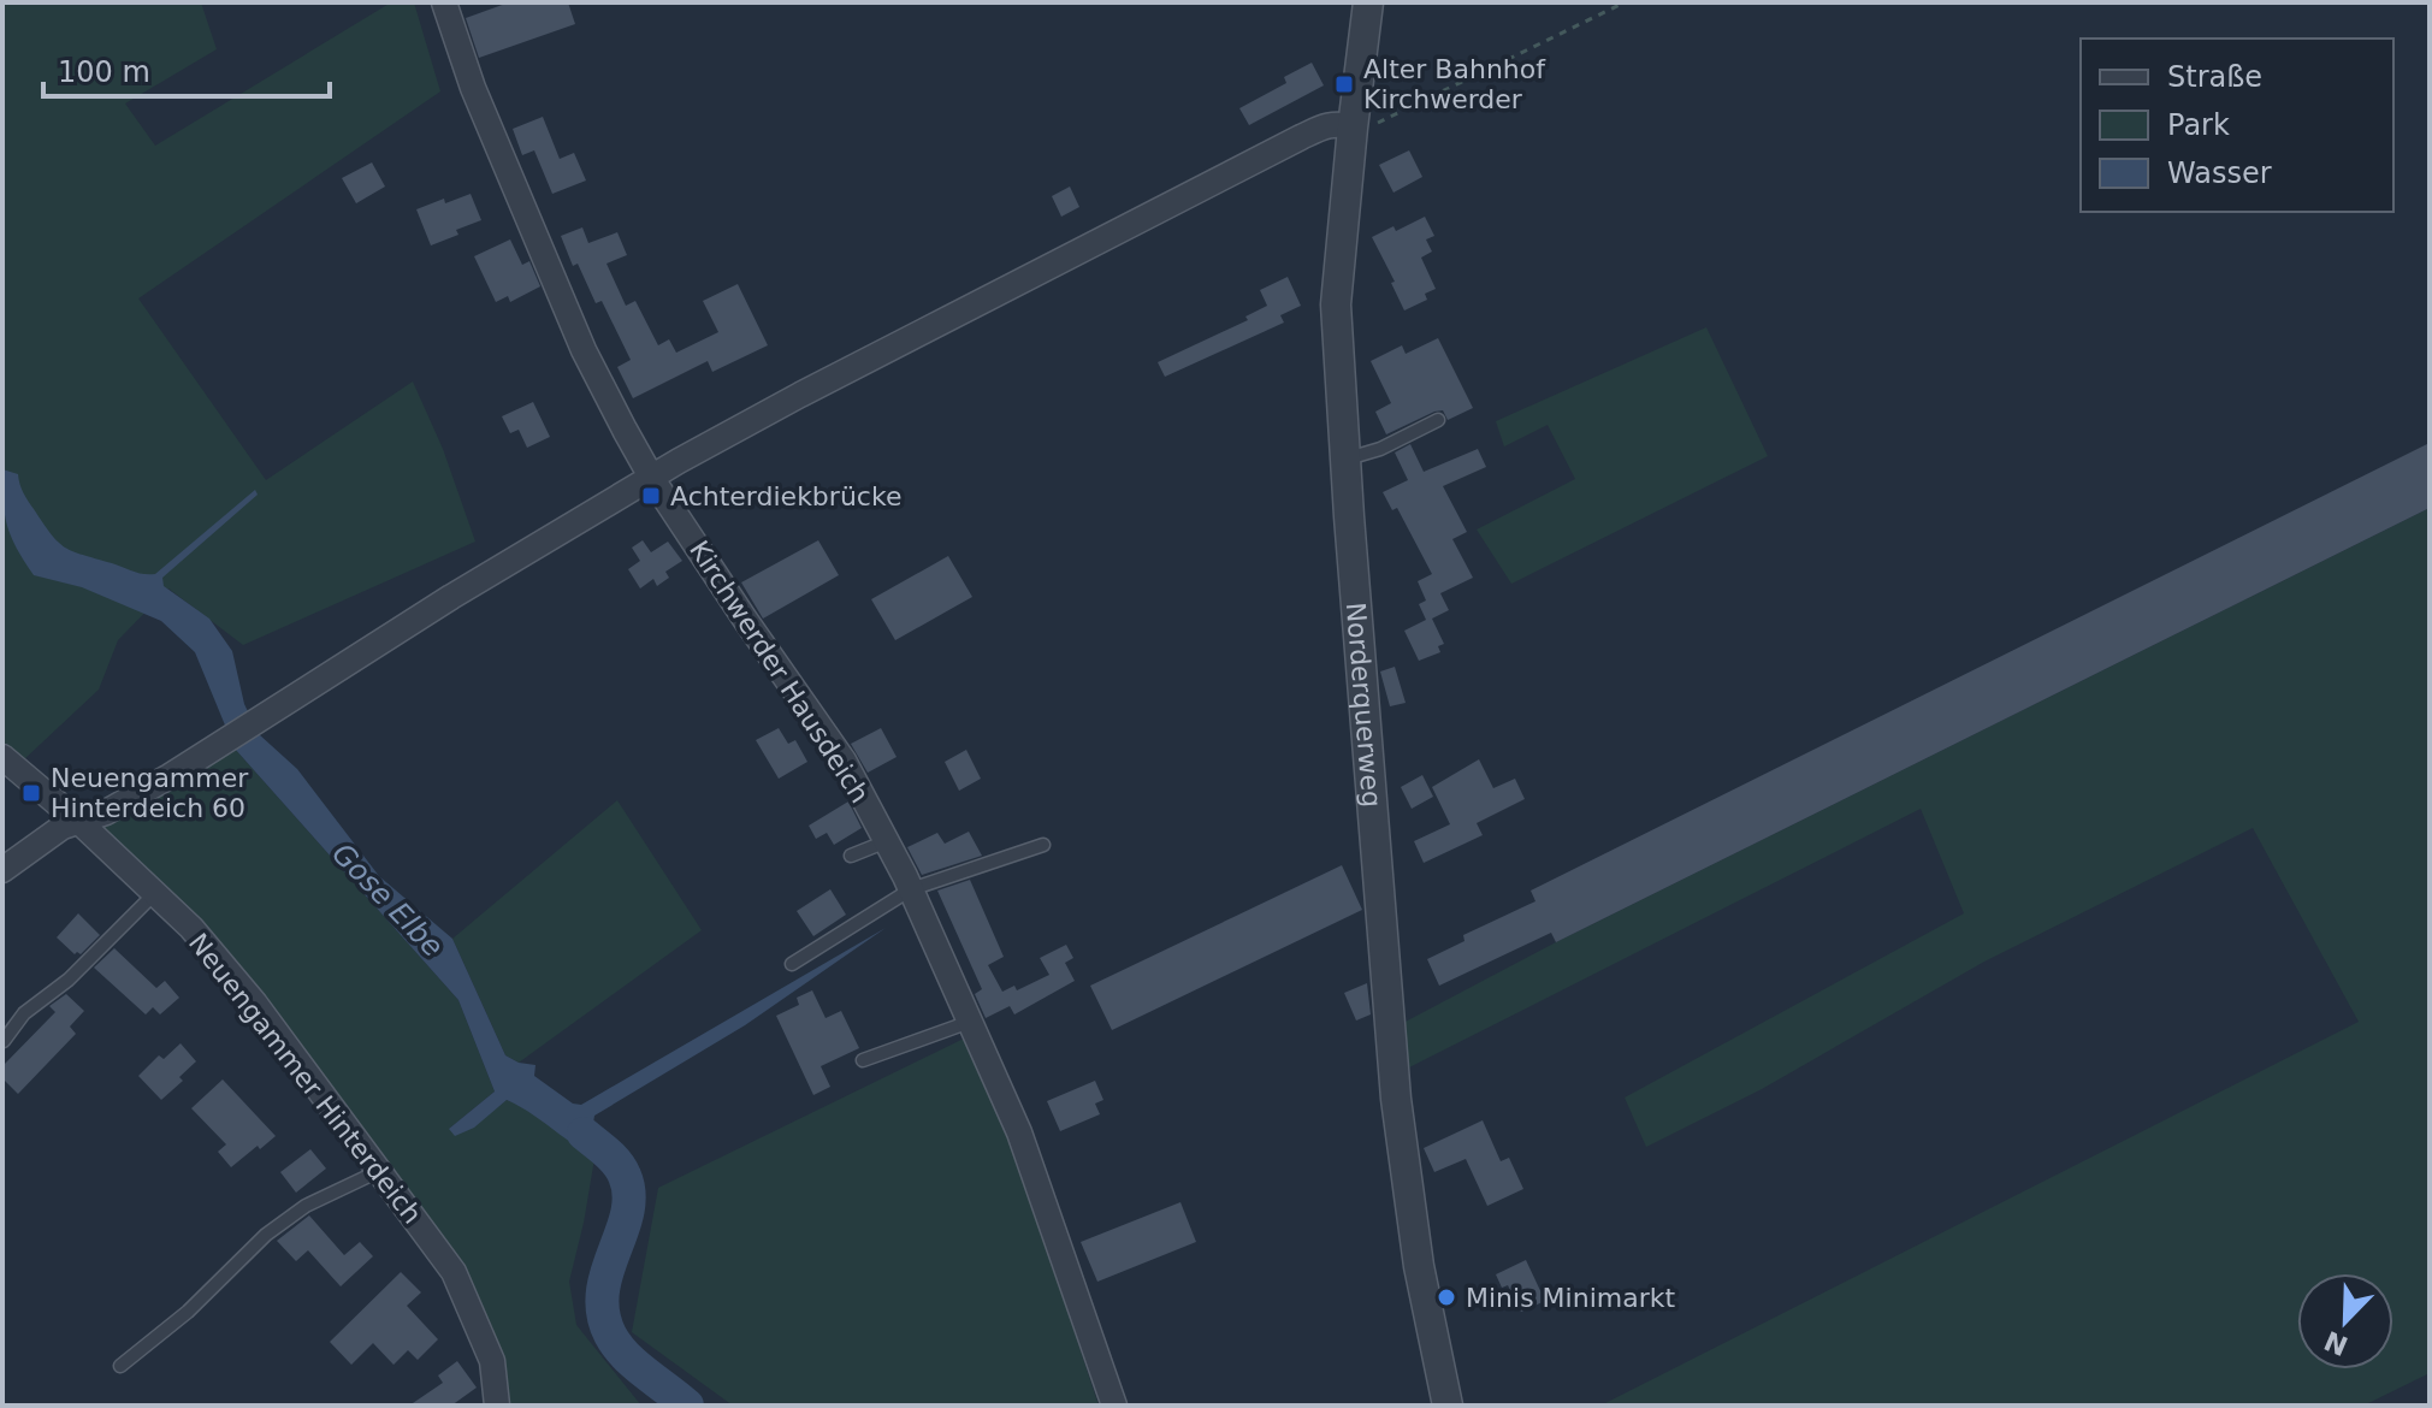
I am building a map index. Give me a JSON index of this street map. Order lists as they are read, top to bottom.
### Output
{
  "streets": {
    "street": ["Kirchwerder Hausdeich", "Norderquerweg", "Neuengammer Hinterdeich"]
  },
  "water": ["Gose Elbe"],
  "places": {
    "transit": ["Alter Bahnhof Kirchwerder", "Achterdiekbrücke", "Neuengammer Hinterdeich 60"],
    "other": ["Minis Minimarkt"]
  },
  "legend": ["Straße", "Park", "Wasser"],
  "scale_bar": "100 m",
  "north": "bottom left"
}
